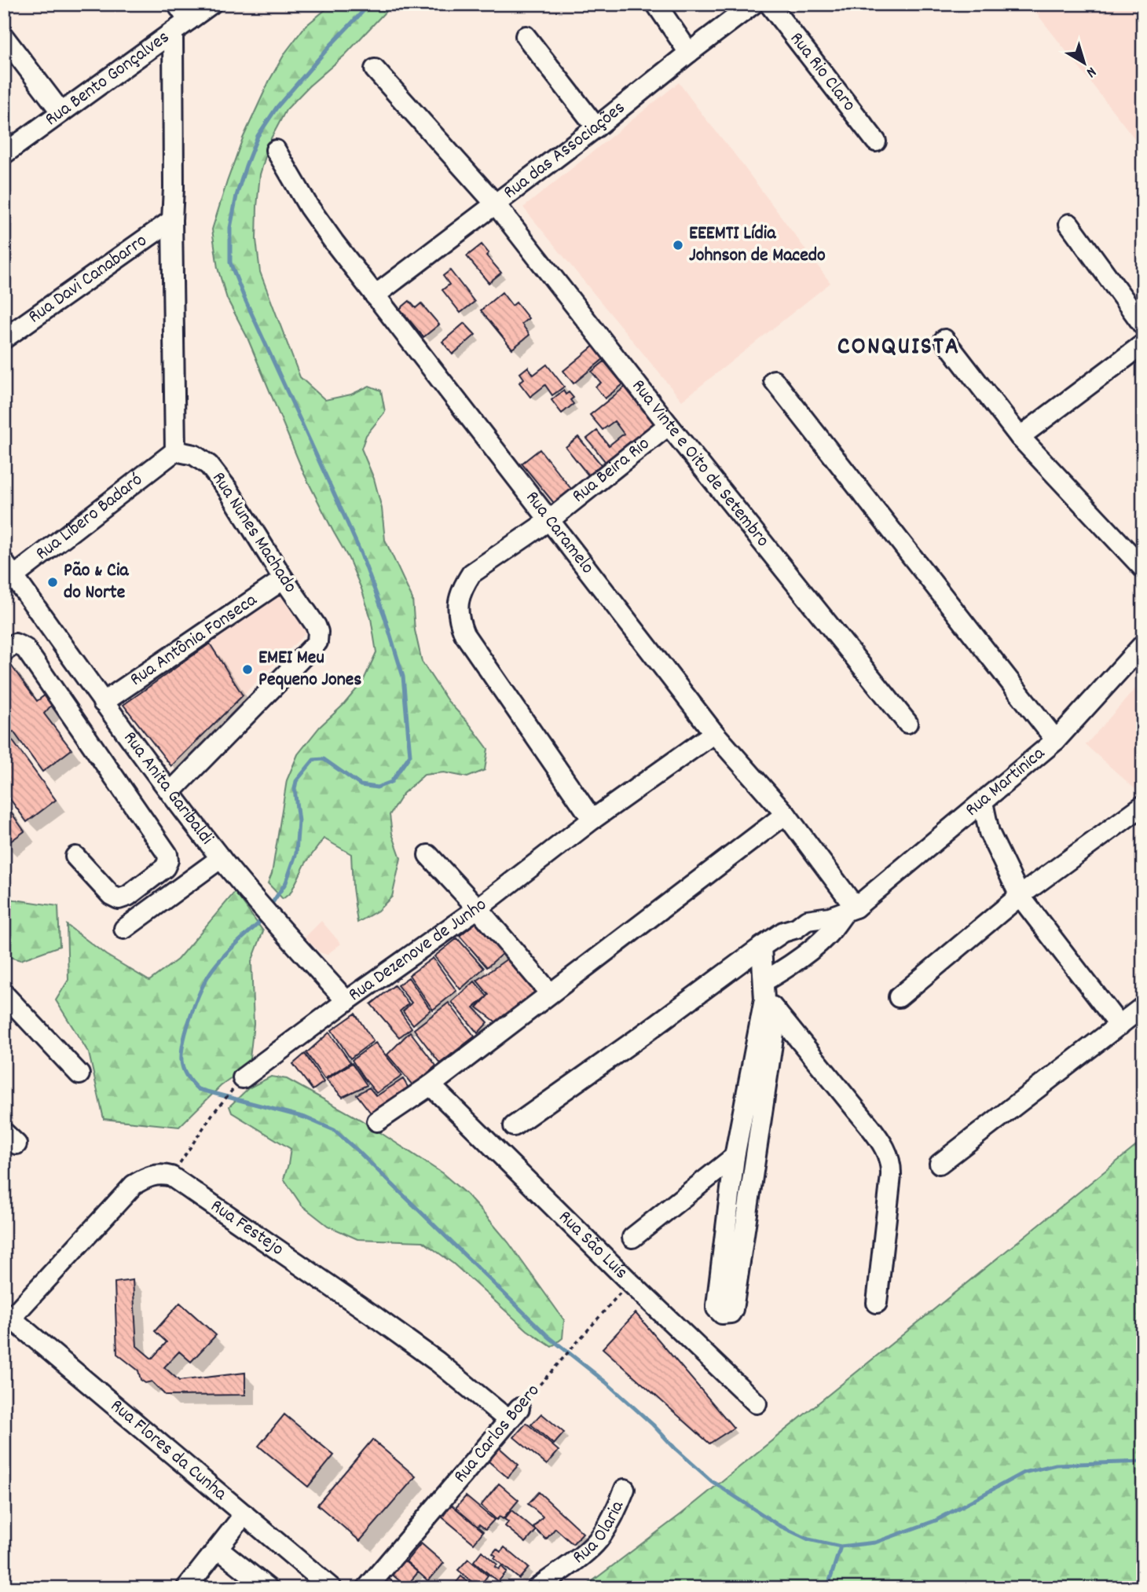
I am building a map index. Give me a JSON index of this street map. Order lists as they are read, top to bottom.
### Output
{
  "streets": {
    "street": [
      "Rua Rio Claro",
      "Rua Bento Gonçalves",
      "Rua das Associações",
      "Rua Davi Canabarro",
      "Rua Vinte e Oito de Setembro",
      "Rua Beira Rio",
      "Rua Líbero Badaró",
      "Rua Nunes Machado",
      "Rua Caramelo",
      "Rua Antônia Fonseca",
      "Rua Martinica",
      "Rua Anita Garibaldi",
      "Rua Dezenove de Junho",
      "Rua Festejo",
      "Rua São Luís",
      "Rua Carlos Boero",
      "Rua Flores da Cunha",
      "Rua Olaria"
    ]
  },
  "crossings": [
    ["Rua das Associações", "Rua Vinte e Oito de Setembro"],
    ["Rua das Associações", "Rua Caramelo"],
    ["Rua Vinte e Oito de Setembro", "Rua Beira Rio"],
    ["Rua Beira Rio", "Rua Caramelo"],
    ["Rua Beira Rio", "Rua Dezenove de Junho"],
    ["Rua Líbero Badaró", "Rua Nunes Machado"],
    ["Rua Líbero Badaró", "Rua Anita Garibaldi"],
    ["Rua Nunes Machado", "Rua Antônia Fonseca"],
    ["Rua Nunes Machado", "Rua Anita Garibaldi"],
    ["Rua Caramelo", "Rua Martinica"],
    ["Rua Caramelo", "Rua Dezenove de Junho"],
    ["Rua Antônia Fonseca", "Rua Anita Garibaldi"],
    ["Rua Anita Garibaldi", "Rua Dezenove de Junho"],
    ["Rua Festejo", "Rua Carlos Boero"],
    ["Rua São Luís", "Rua Carlos Boero"]
  ],
  "districts": ["CONQUISTA"],
  "places": ["EEEMTI Lídia Johnson de Macedo", "Pão & Cia do Norte", "EMEI Meu Pequeno Jones"],
  "north": "bottom right"
}
